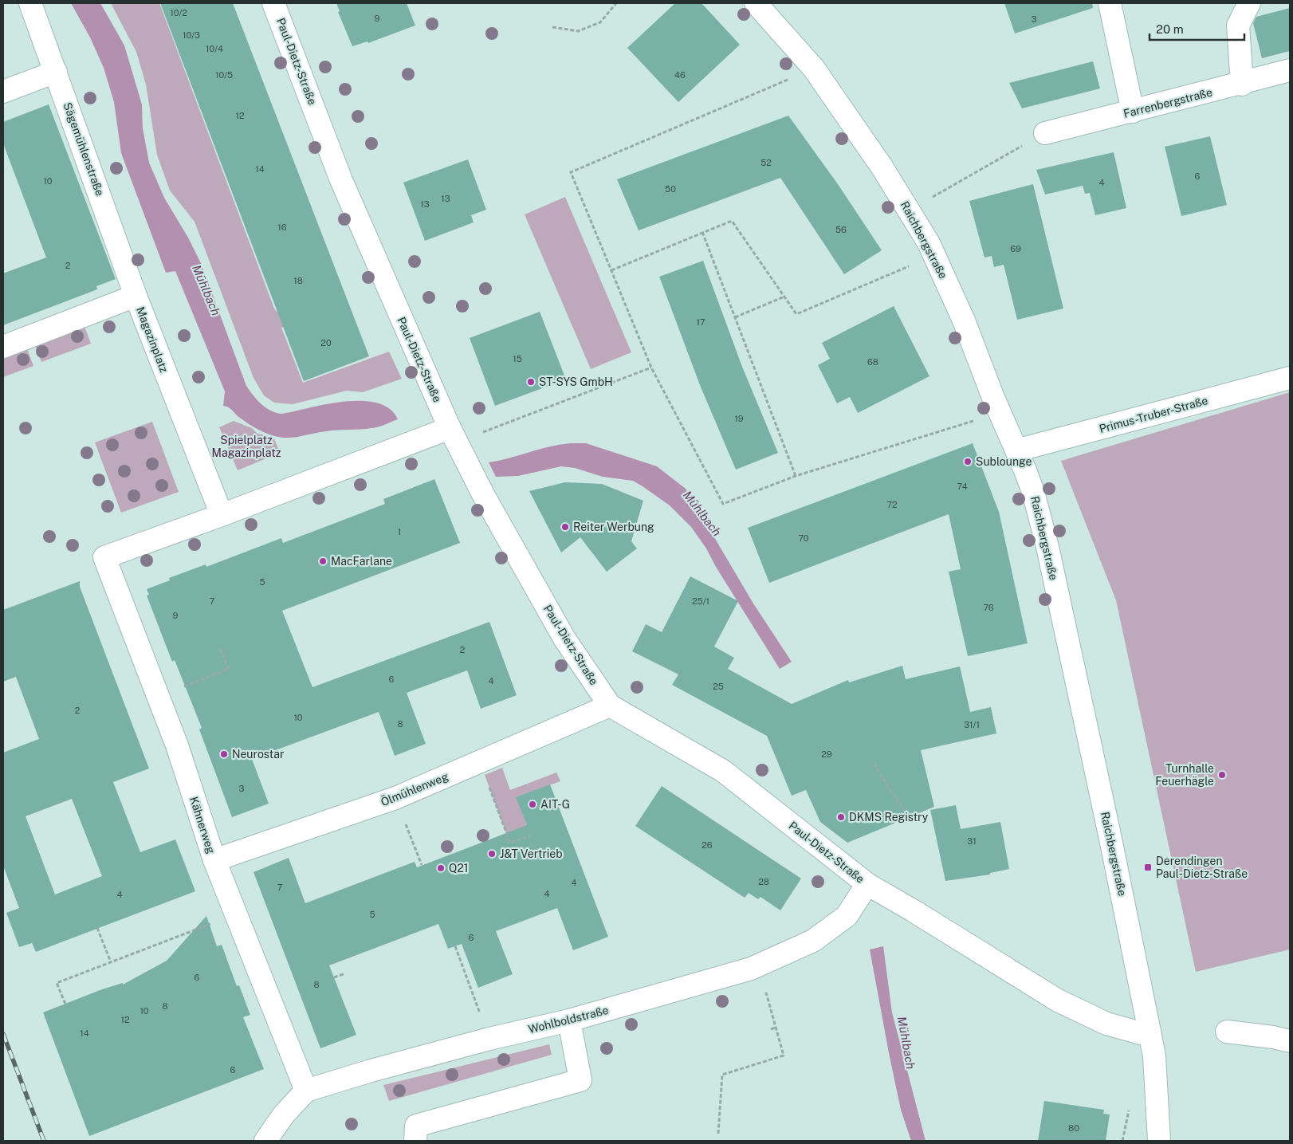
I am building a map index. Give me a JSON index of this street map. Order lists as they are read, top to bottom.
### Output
{
  "streets": {
    "street": [
      "Paul-Dietz-Straße",
      "Farrenbergstraße",
      "Sägemühlenstraße",
      "Raichbergstraße",
      "Magazinplatz",
      "Primus-Truber-Straße",
      "Ölmühlenweg",
      "Kähnerweg",
      "Wohlboldstraße"
    ]
  },
  "crossings": [
    ["Paul-Dietz-Straße", "Raichbergstraße"],
    ["Paul-Dietz-Straße", "Ölmühlenweg"],
    ["Paul-Dietz-Straße", "Wohlboldstraße"],
    ["Sägemühlenstraße", "Magazinplatz"],
    ["Raichbergstraße", "Primus-Truber-Straße"],
    ["Magazinplatz", "Kähnerweg"],
    ["Ölmühlenweg", "Kähnerweg"],
    ["Kähnerweg", "Wohlboldstraße"]
  ],
  "water": ["Mühlbach"],
  "parks": ["Spielplatz Magazinplatz"],
  "places": {
    "other": [
      "ST-SYS GmbH",
      "Sublounge",
      "Reiter Werbung",
      "MacFarlane",
      "Neurostar",
      "Turnhalle Feuerhägle",
      "AIT-G",
      "DKMS Registry",
      "J&T Vertrieb",
      "Q21"
    ],
    "transit": ["Derendingen Paul-Dietz-Straße"]
  },
  "house_numbers": [
    "10/2",
    "9",
    "3",
    "10/3",
    "10/4",
    "10/5",
    "46",
    "12",
    "52",
    "14",
    "6",
    "10",
    "4",
    "50",
    "13",
    "13",
    "16",
    "56",
    "69",
    "2",
    "18",
    "17",
    "20",
    "15",
    "68",
    "19",
    "74",
    "72",
    "1",
    "70",
    "5",
    "7",
    "25/1",
    "76",
    "9",
    "2",
    "6",
    "4",
    "25",
    "2",
    "10",
    "8",
    "31/1",
    "29",
    "3",
    "31",
    "26",
    "28",
    "4",
    "7",
    "4",
    "4",
    "5",
    "6",
    "6",
    "8",
    "8",
    "10",
    "12",
    "14",
    "6",
    "80"
  ],
  "scale_bar": "20 m"
}
